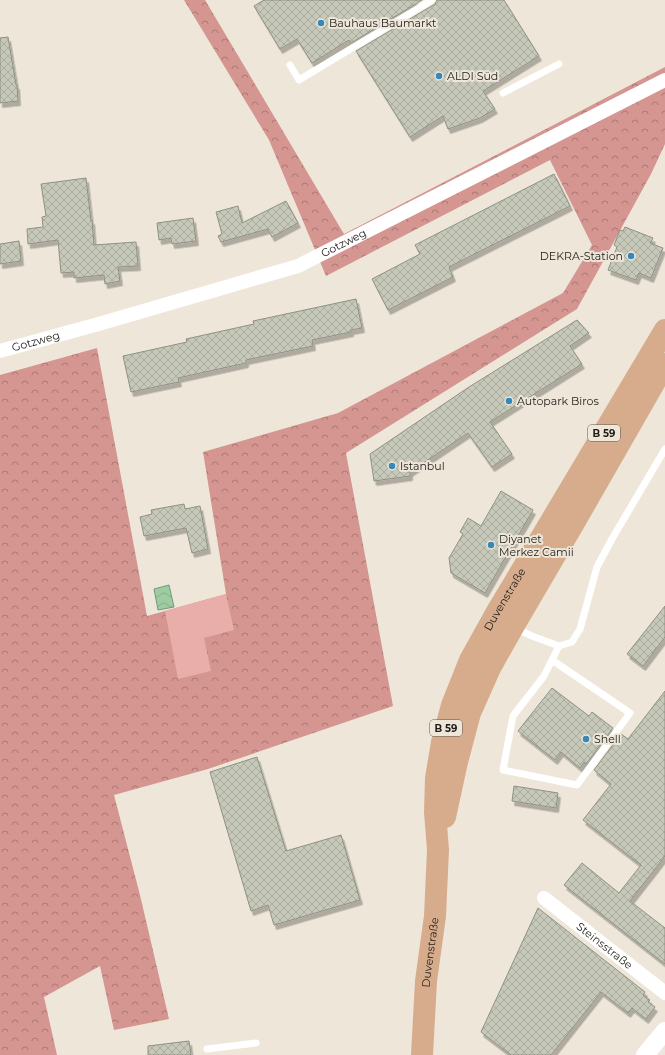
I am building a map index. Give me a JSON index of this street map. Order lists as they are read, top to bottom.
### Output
{
  "streets": {
    "main road": ["B 59", "Duvenstraße"],
    "street": ["Gotzweg", "Steinsstraße"]
  },
  "places": [
    "Bauhaus Baumarkt",
    "ALDI Süd",
    "DEKRA-Station",
    "Autopark Biros",
    "Istanbul",
    "Diyanet Merkez Camii",
    "Shell"
  ]
}
